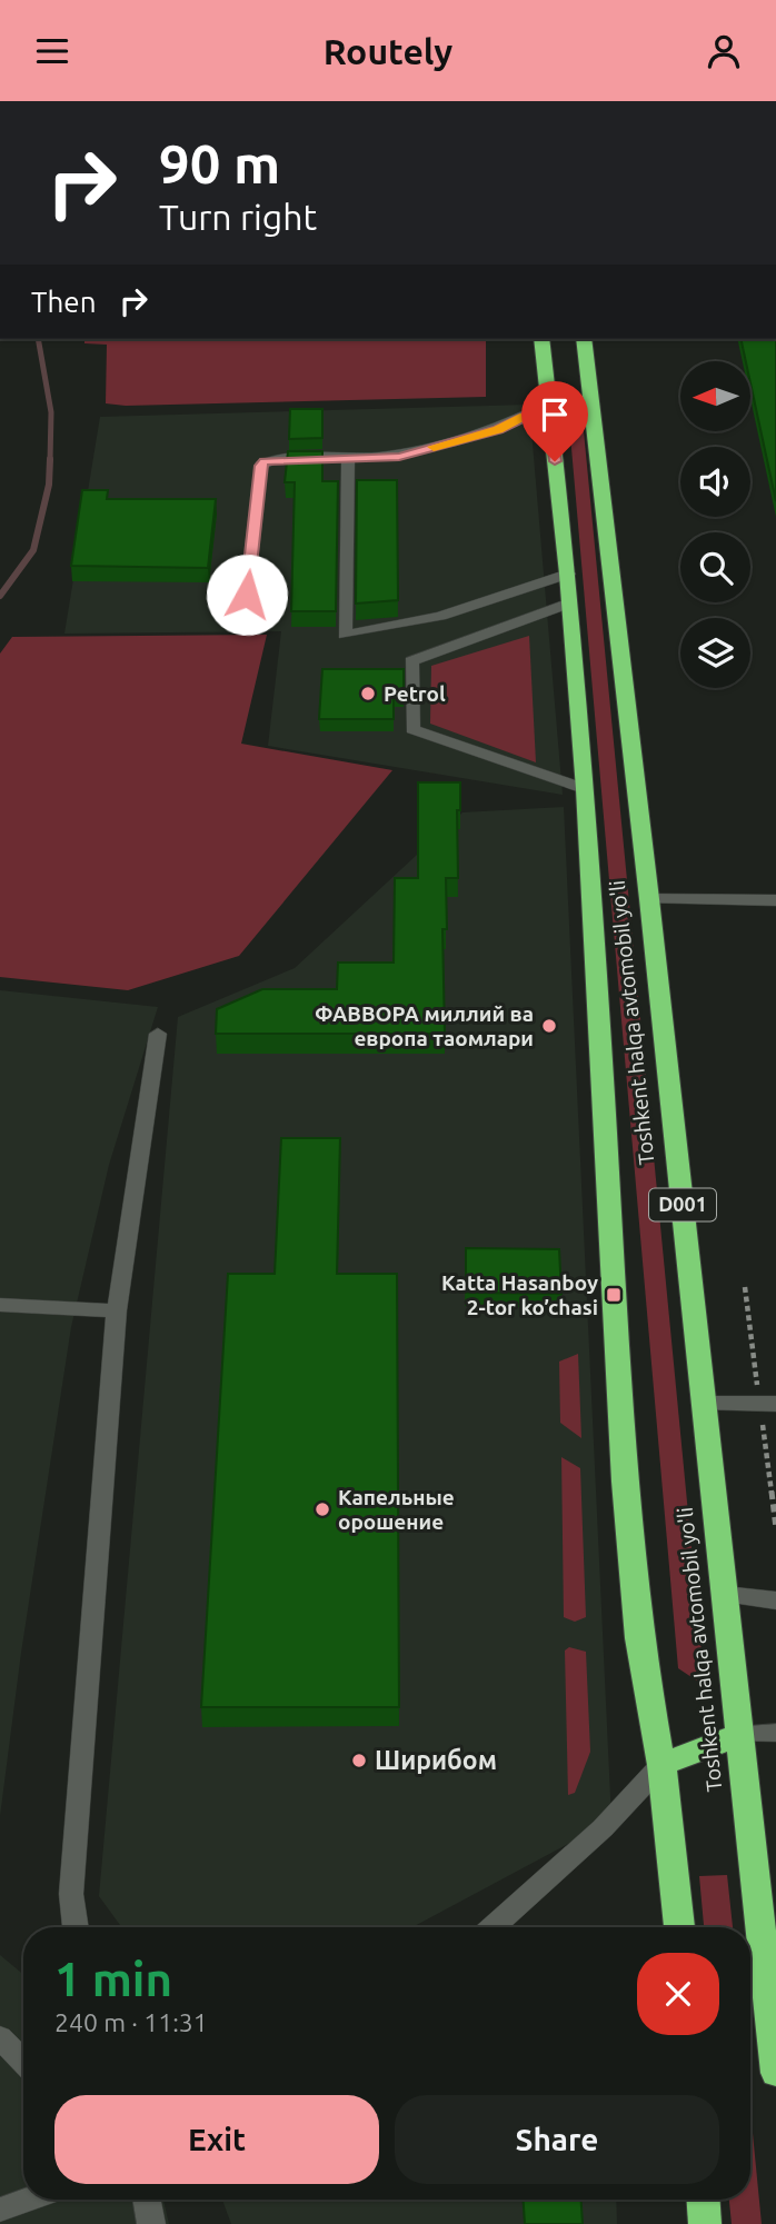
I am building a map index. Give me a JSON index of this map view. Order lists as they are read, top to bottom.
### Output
{
  "streets": {
    "highway": ["Toshkent halqa avtomobil yo'li", "D001"]
  },
  "places": {
    "other": [
      "Petrol",
      "ФАВВОРА миллий ва европа таомлари",
      "Капельные орошение",
      "Ширибом"
    ],
    "transit": ["Katta Hasanboy 2-tor ko’chasi"]
  },
  "north": "left",
  "page": {
    "header": "Routely",
    "turn": ["90 m", "Turn right"],
    "then": "Then",
    "heading": ["1 min", "240 m · 11:31"],
    "buttons": ["Exit", "Share"]
  }
}
